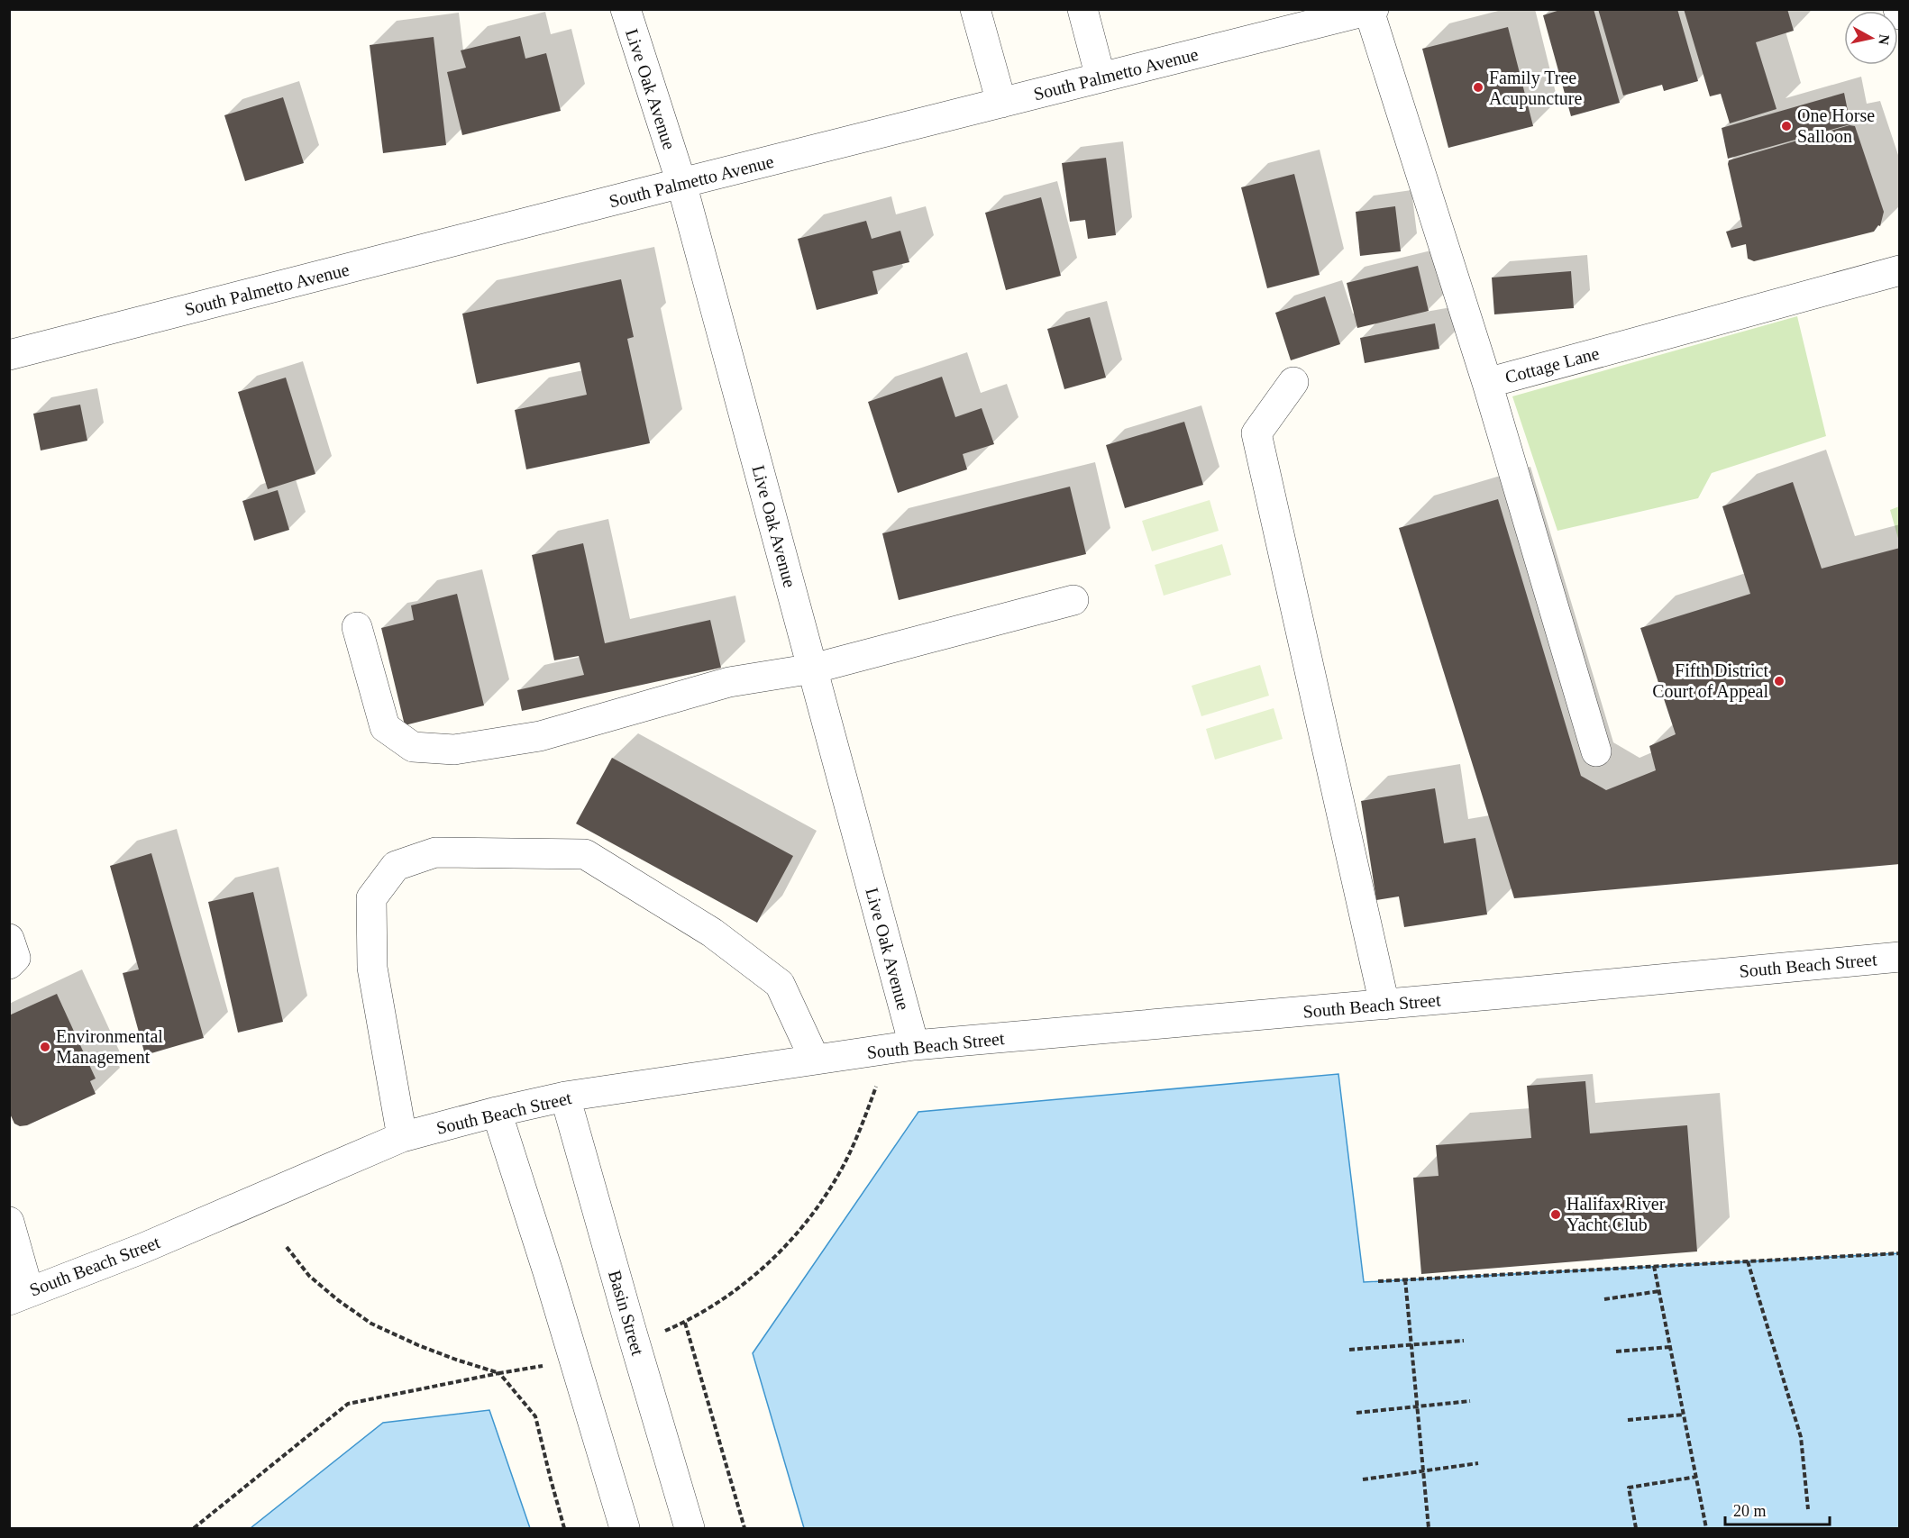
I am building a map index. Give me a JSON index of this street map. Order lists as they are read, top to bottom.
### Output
{
  "streets": {
    "street": [
      "South Palmetto Avenue",
      "Live Oak Avenue",
      "Cottage Lane",
      "South Beach Street",
      "Basin Street"
    ]
  },
  "crossings": [
    ["South Palmetto Avenue", "Live Oak Avenue"],
    ["South Palmetto Avenue", "Cottage Lane"],
    ["Live Oak Avenue", "South Beach Street"],
    ["South Beach Street", "Basin Street"]
  ],
  "places": [
    "Family Tree Acupuncture",
    "One Horse Salloon",
    "Fifth District Court of Appeal",
    "Environmental Management",
    "Halifax River Yacht Club"
  ],
  "scale_bar": "20 m",
  "north": "right"
}
